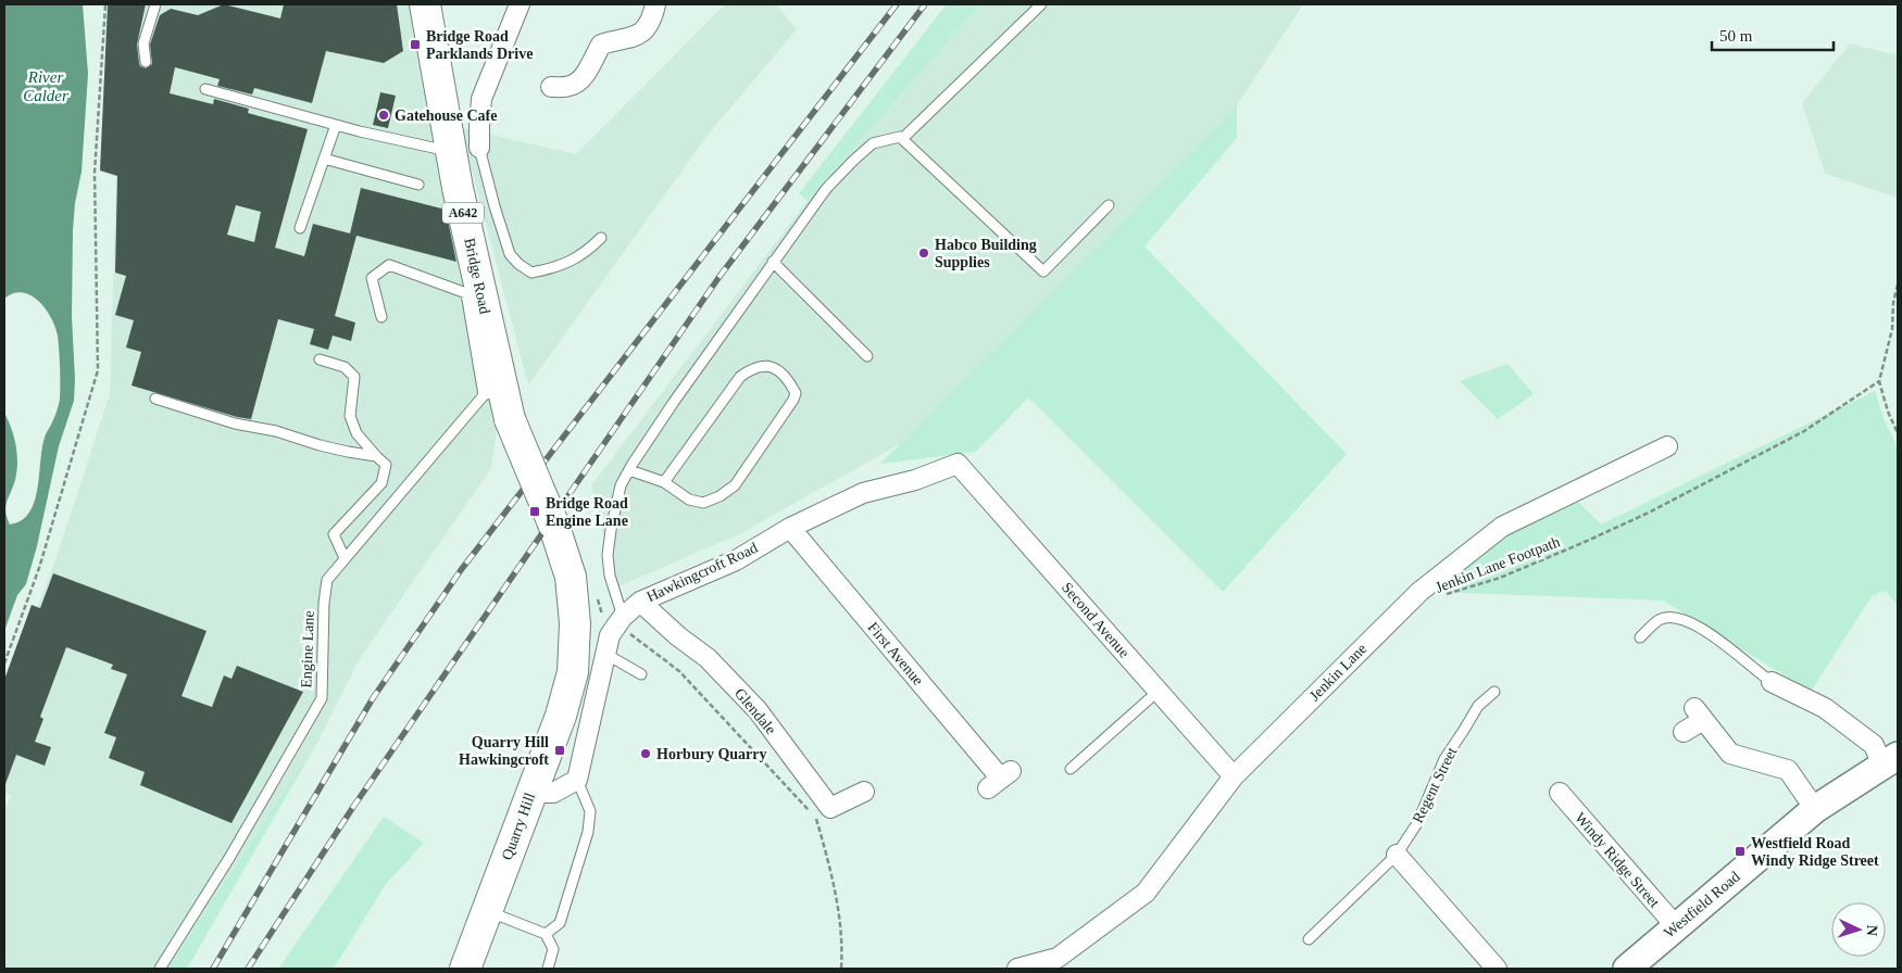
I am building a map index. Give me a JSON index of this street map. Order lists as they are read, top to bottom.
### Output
{
  "streets": {
    "highway": ["A642", "Bridge Road", "Quarry Hill"],
    "main road": ["Westfield Road"],
    "street": [
      "Hawkingcroft Road",
      "Second Avenue",
      "First Avenue",
      "Jenkin Lane",
      "Glendale",
      "Windy Ridge Street"
    ],
    "lane": ["Engine Lane", "Regent Street"],
    "path": ["Jenkin Lane Footpath"]
  },
  "crossings": [
    ["Bridge Road", "Engine Lane"],
    ["Bridge Road", "Quarry Hill"],
    ["Hawkingcroft Road", "Second Avenue"],
    ["Hawkingcroft Road", "First Avenue"],
    ["Hawkingcroft Road", "Glendale"],
    ["Second Avenue", "Jenkin Lane"],
    ["Windy Ridge Street", "Westfield Road"]
  ],
  "water": ["River Calder"],
  "places": {
    "transit": [
      "Bridge Road Parklands Drive",
      "Bridge Road Engine Lane",
      "Quarry Hill Hawkingcroft",
      "Westfield Road Windy Ridge Street"
    ],
    "other": ["Gatehouse Cafe", "Habco Building Supplies", "Horbury Quarry"]
  },
  "scale_bar": "50 m",
  "north": "right"
}
